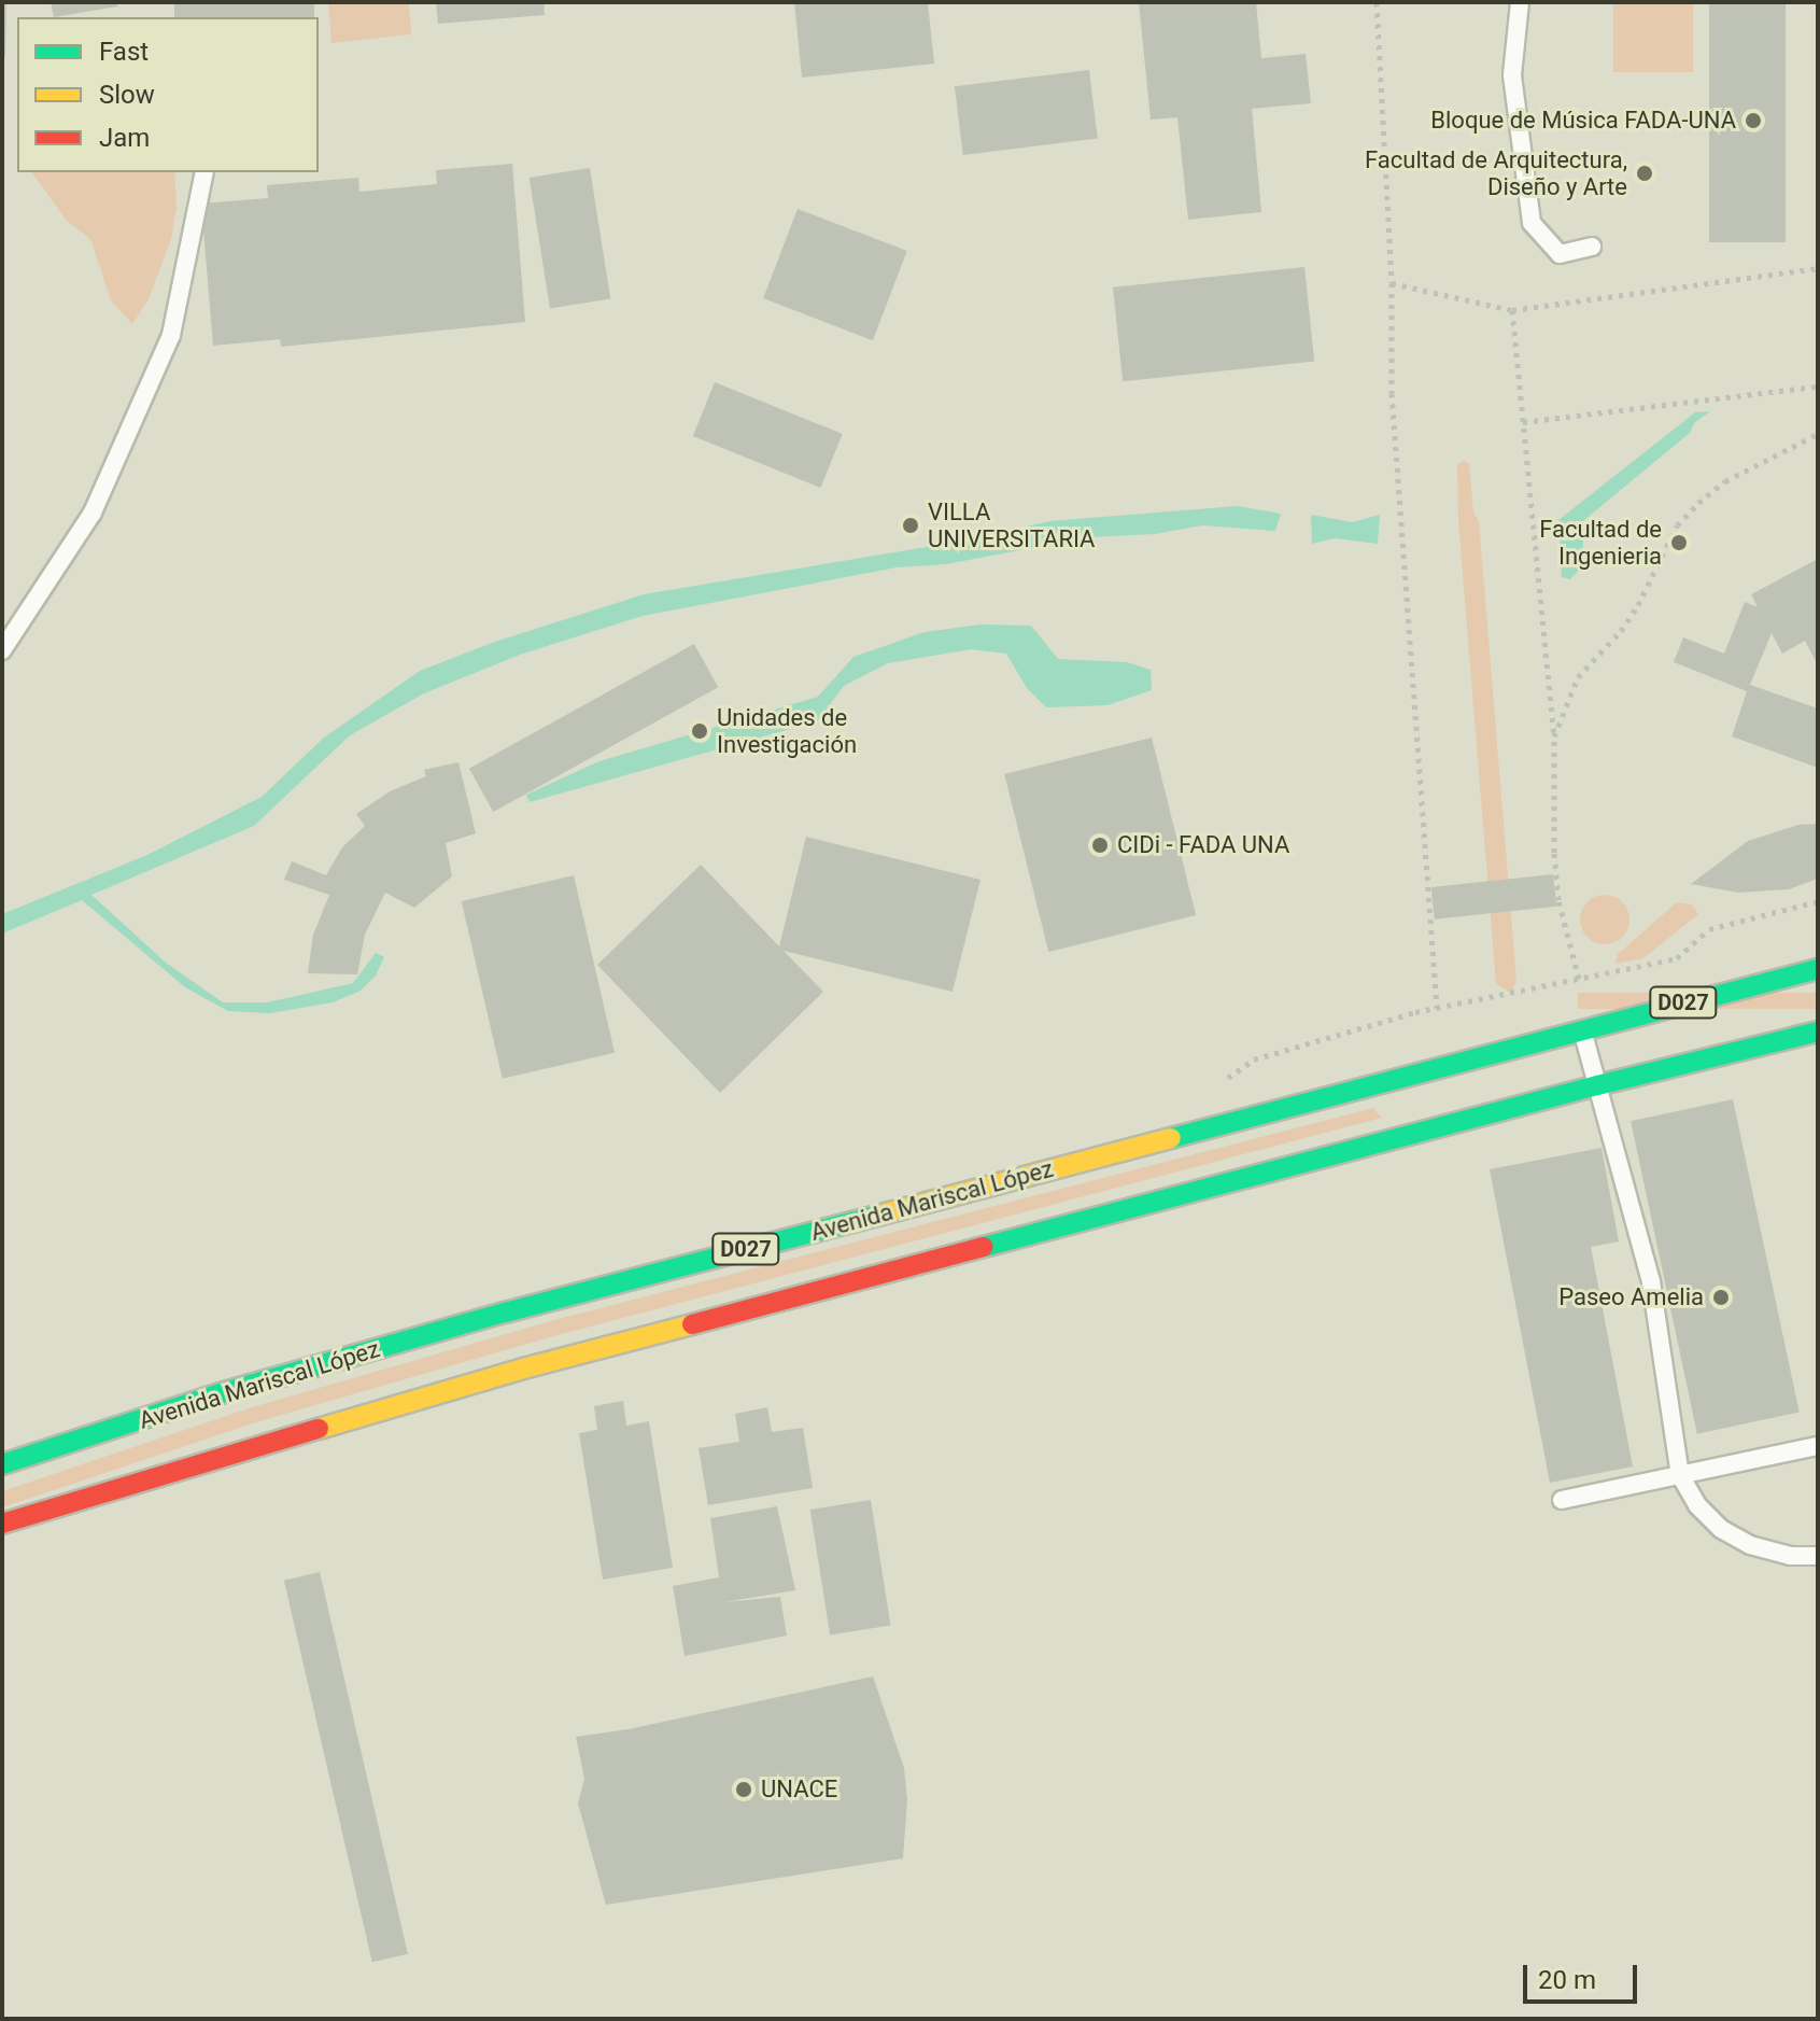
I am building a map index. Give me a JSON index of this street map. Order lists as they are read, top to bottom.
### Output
{
  "streets": {
    "highway": ["D027", "Avenida Mariscal López"]
  },
  "places": [
    "Bloque de Música FADA-UNA",
    "Facultad de Arquitectura, Diseño y Arte",
    "VILLA UNIVERSITARIA",
    "Facultad de Ingenieria",
    "Unidades de Investigación",
    "CIDi - FADA UNA",
    "Paseo Amelia",
    "UNACE"
  ],
  "legend": ["Fast", "Slow", "Jam"],
  "scale_bar": "20 m"
}
